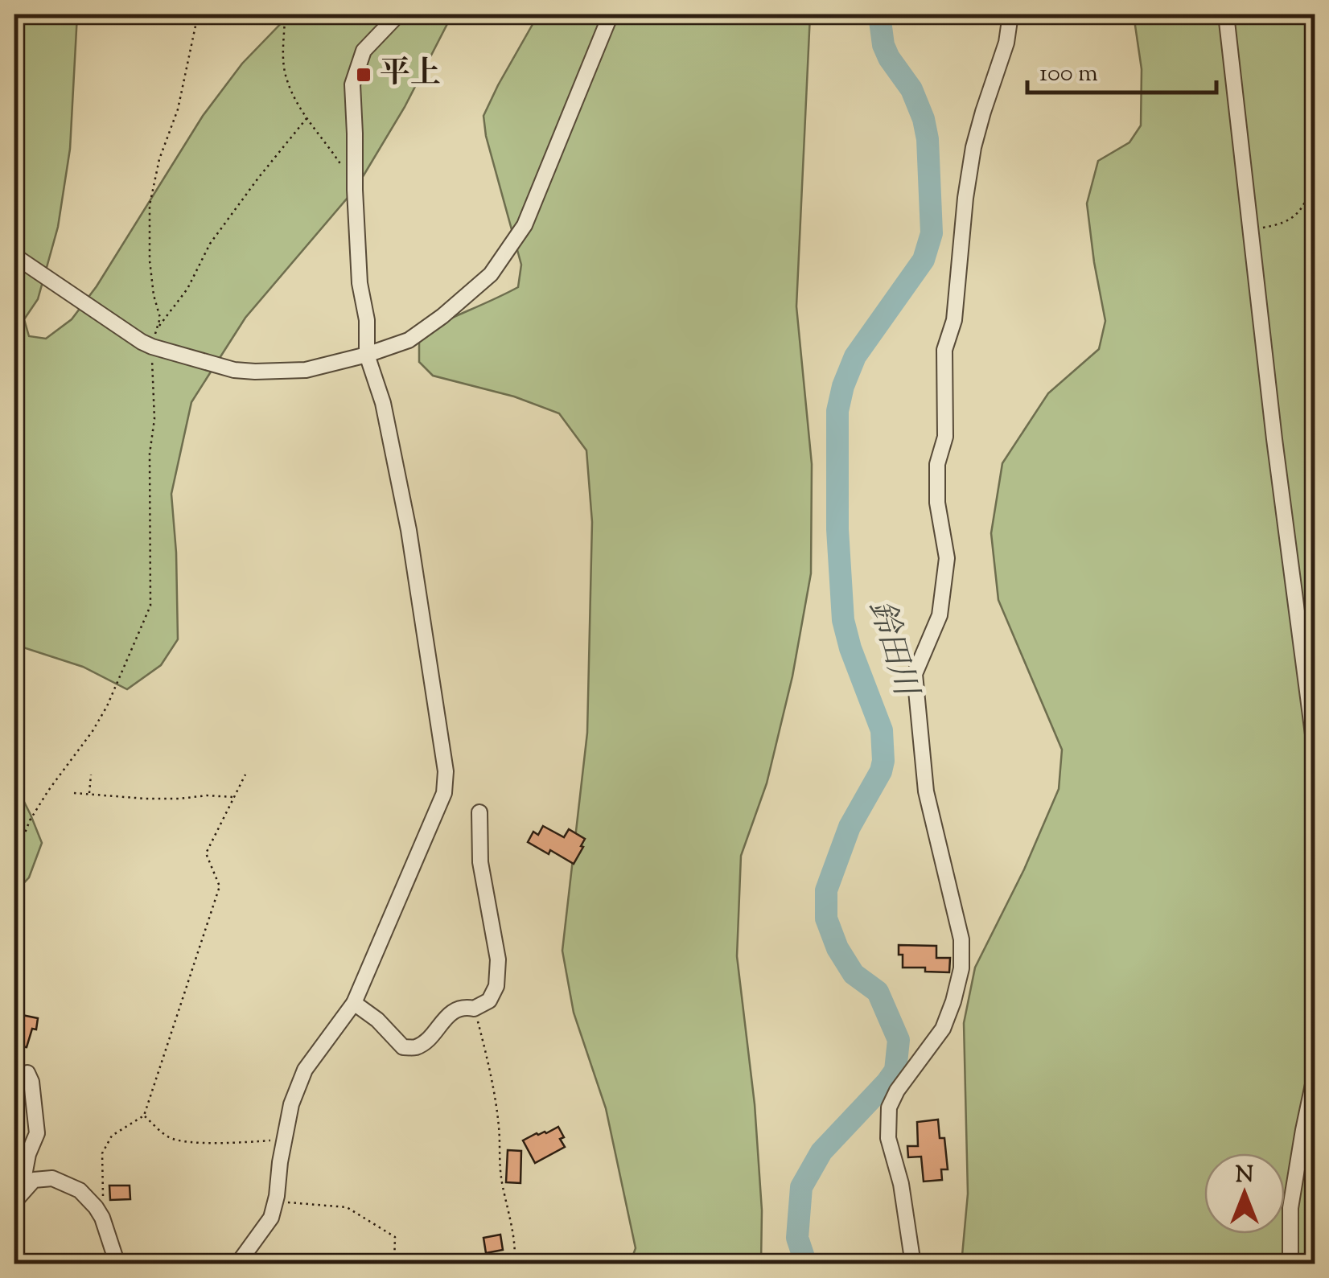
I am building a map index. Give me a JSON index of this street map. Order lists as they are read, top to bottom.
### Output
{
  "water": ["鈴田川"],
  "places": {
    "transit": ["平上"]
  },
  "scale_bar": "100 m",
  "north": "top"
}
